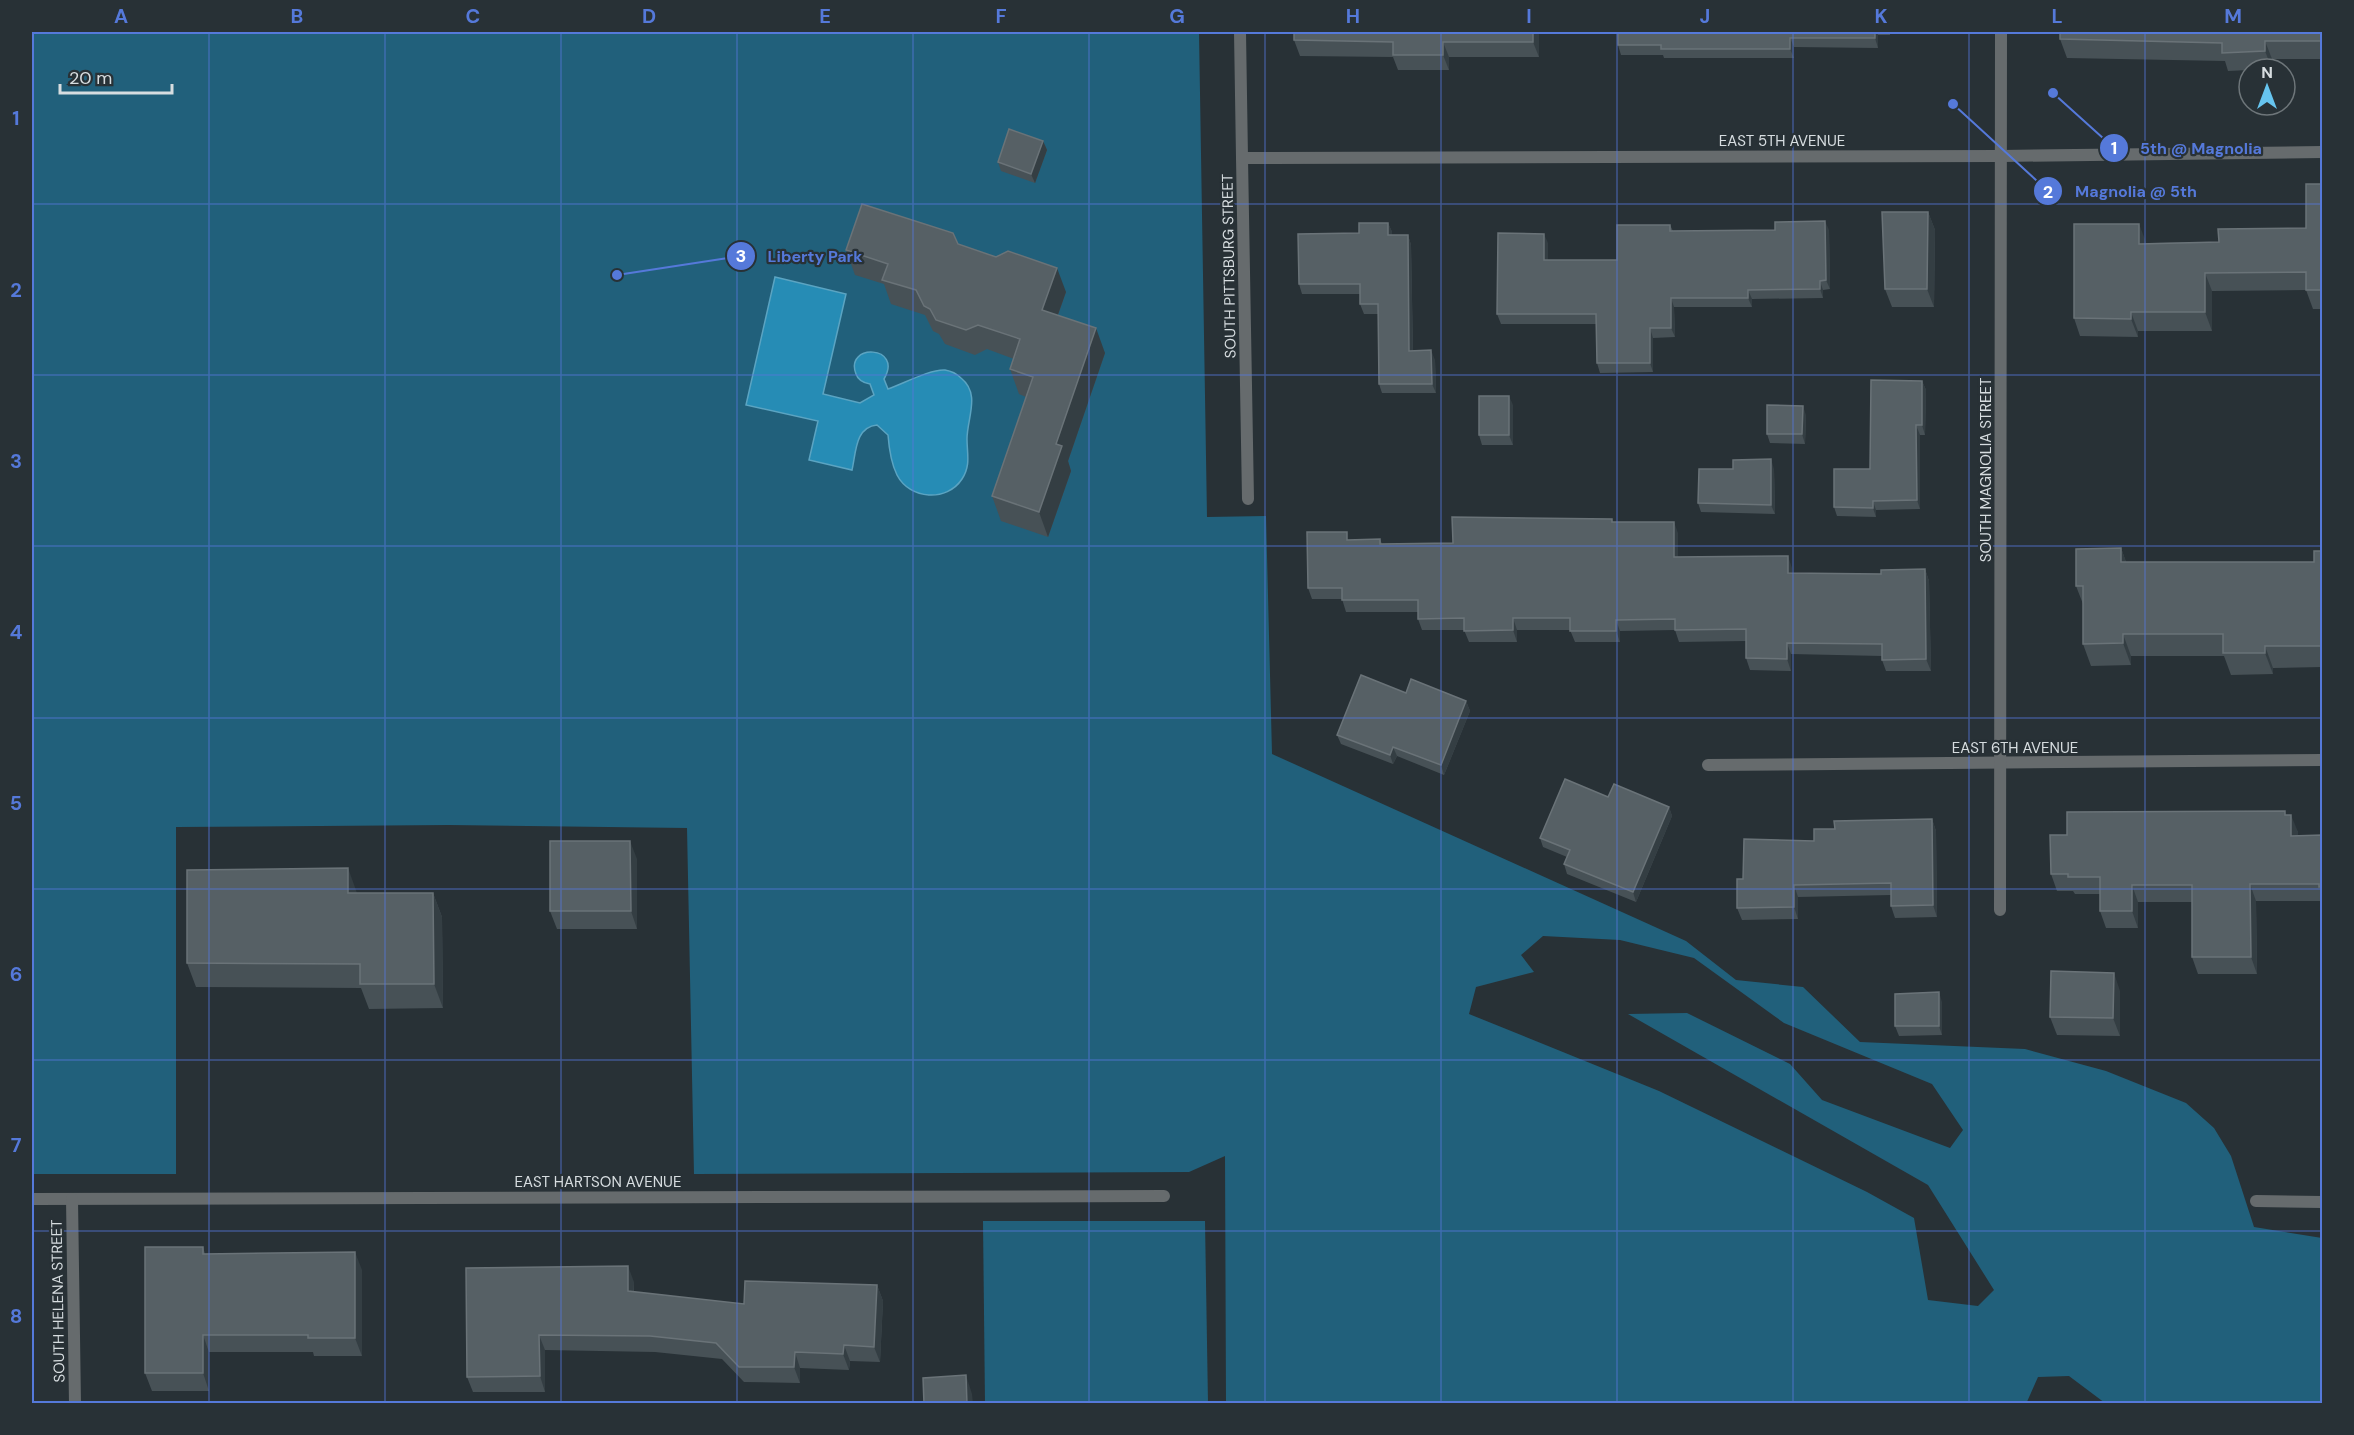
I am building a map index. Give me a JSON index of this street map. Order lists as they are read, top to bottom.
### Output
{
  "streets": {
    "street": [
      "EAST 5TH AVENUE",
      "SOUTH PITTSBURG STREET",
      "SOUTH MAGNOLIA STREET",
      "EAST 6TH AVENUE",
      "EAST HARTSON AVENUE",
      "SOUTH HELENA STREET"
    ]
  },
  "crossings": [
    ["EAST 5TH AVENUE", "SOUTH PITTSBURG STREET"],
    ["EAST 5TH AVENUE", "SOUTH MAGNOLIA STREET"],
    ["SOUTH MAGNOLIA STREET", "EAST 6TH AVENUE"],
    ["EAST HARTSON AVENUE", "SOUTH HELENA STREET"]
  ],
  "places": ["5th @ Magnolia", "Magnolia @ 5th", "Liberty Park"],
  "scale_bar": "20 m",
  "north": "top",
  "grid": {
    "columns": [
      "A",
      "B",
      "C",
      "D",
      "E",
      "F",
      "G",
      "H",
      "I",
      "J",
      "K",
      "L",
      "M"
    ],
    "rows": [
      "1",
      "2",
      "3",
      "4",
      "5",
      "6",
      "7",
      "8"
    ]
  }
}
